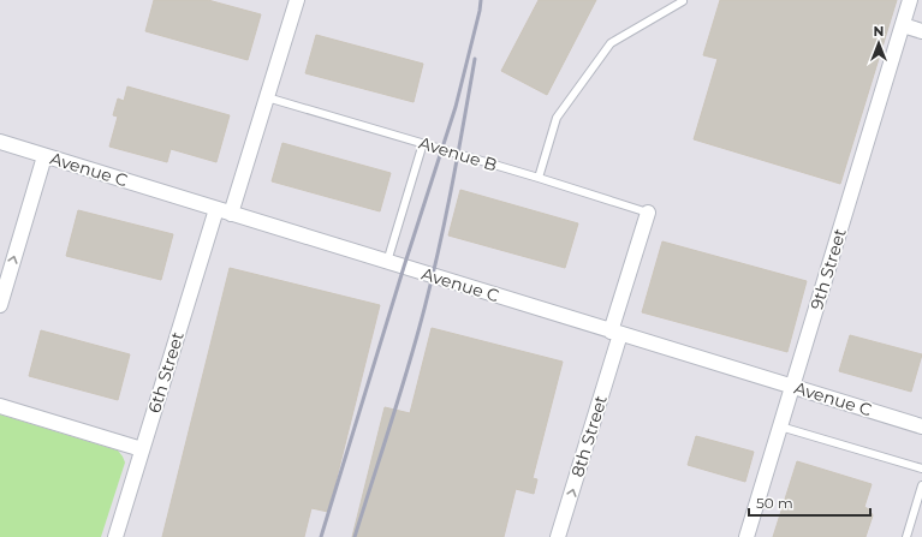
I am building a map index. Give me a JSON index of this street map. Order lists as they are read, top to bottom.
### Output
{
  "streets": {
    "street": [
      "Avenue C",
      "9th Street",
      "6th Street",
      "8th Street"
    ],
    "lane": ["Avenue B"]
  },
  "crossings": [
    ["Avenue B", "8th Street"],
    ["Avenue C", "9th Street"],
    ["Avenue C", "6th Street"],
    ["Avenue C", "8th Street"]
  ],
  "one_way": ["8th Street"],
  "scale_bar": "50 m",
  "north": "top"
}
